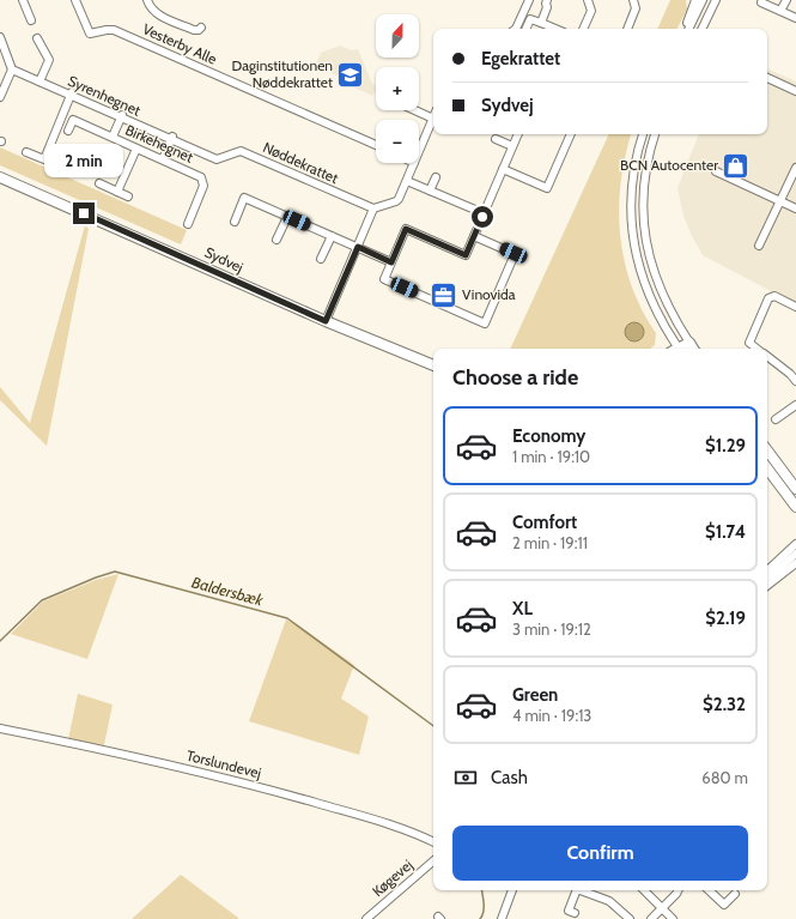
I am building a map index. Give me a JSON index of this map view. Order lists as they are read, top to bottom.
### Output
{
  "streets": {
    "main road": ["Sydvej"],
    "street": [
      "Vesterby Alle",
      "Syrenhegnet",
      "Birkehegnet",
      "Nøddekrattet",
      "Torslundevej",
      "Køgevej"
    ]
  },
  "crossings": [
    ["Syrenhegnet", "Birkehegnet"],
    ["Syrenhegnet", "Nøddekrattet"]
  ],
  "water": ["Baldersbæk"],
  "places": {
    "school or university": ["Daginstitutionen Nøddekrattet"],
    "shop": ["BCN Autocenter"],
    "office": ["Vinovida"]
  },
  "north": "top",
  "page": {
    "map_buttons": ["+", "−"],
    "banner": ["Egekrattet", "Sydvej"],
    "bubble": "2 min",
    "heading": "Choose a ride",
    "list": [
      {
        "name": "Economy",
        "note": "1 min · 19:10",
        "value": "$1.29"
      },
      {
        "name": "Comfort",
        "note": "2 min · 19:11",
        "value": "$1.74"
      },
      {
        "name": "XL",
        "note": "3 min · 19:12",
        "value": "$2.19"
      },
      {
        "name": "Green",
        "note": "4 min · 19:13",
        "value": "$2.32"
      }
    ],
    "pay": ["Cash", "680 m"],
    "buttons": "Confirm"
  }
}
